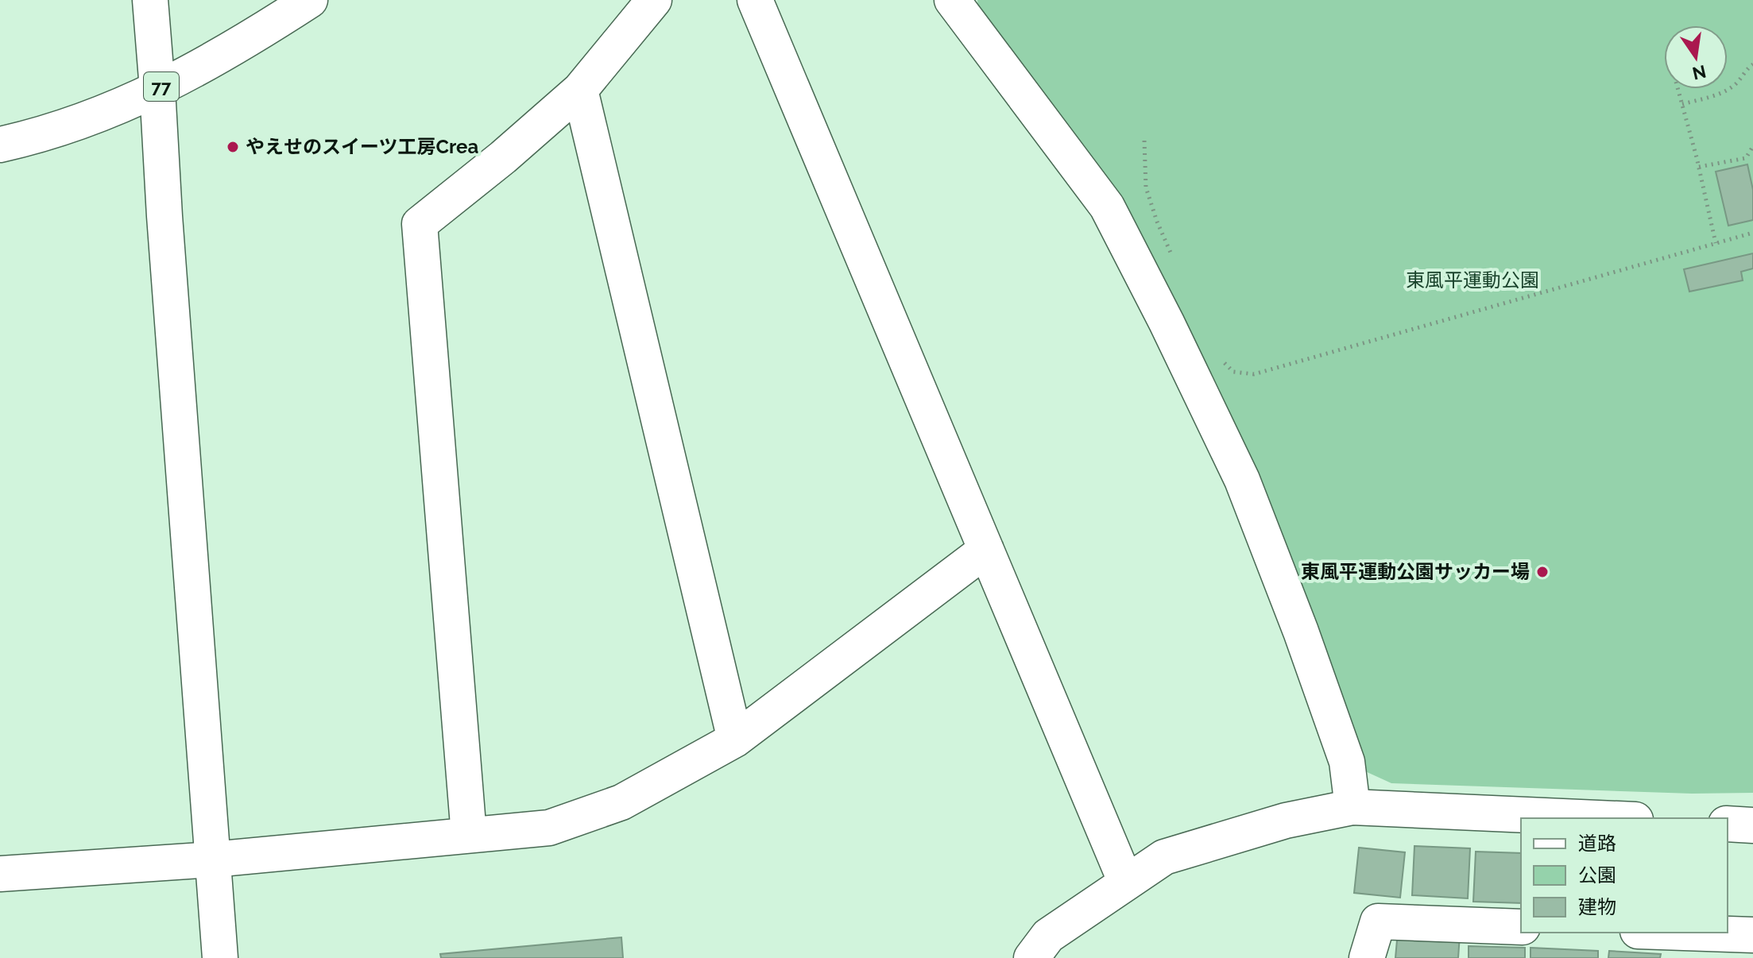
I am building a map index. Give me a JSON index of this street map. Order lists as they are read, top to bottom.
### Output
{
  "streets": {
    "street": ["77"]
  },
  "parks": ["東風平運動公園"],
  "places": ["やえせのスイーツ工房Crea", "東風平運動公園サッカー場"],
  "legend": ["道路", "公園", "建物"],
  "north": "bottom"
}
